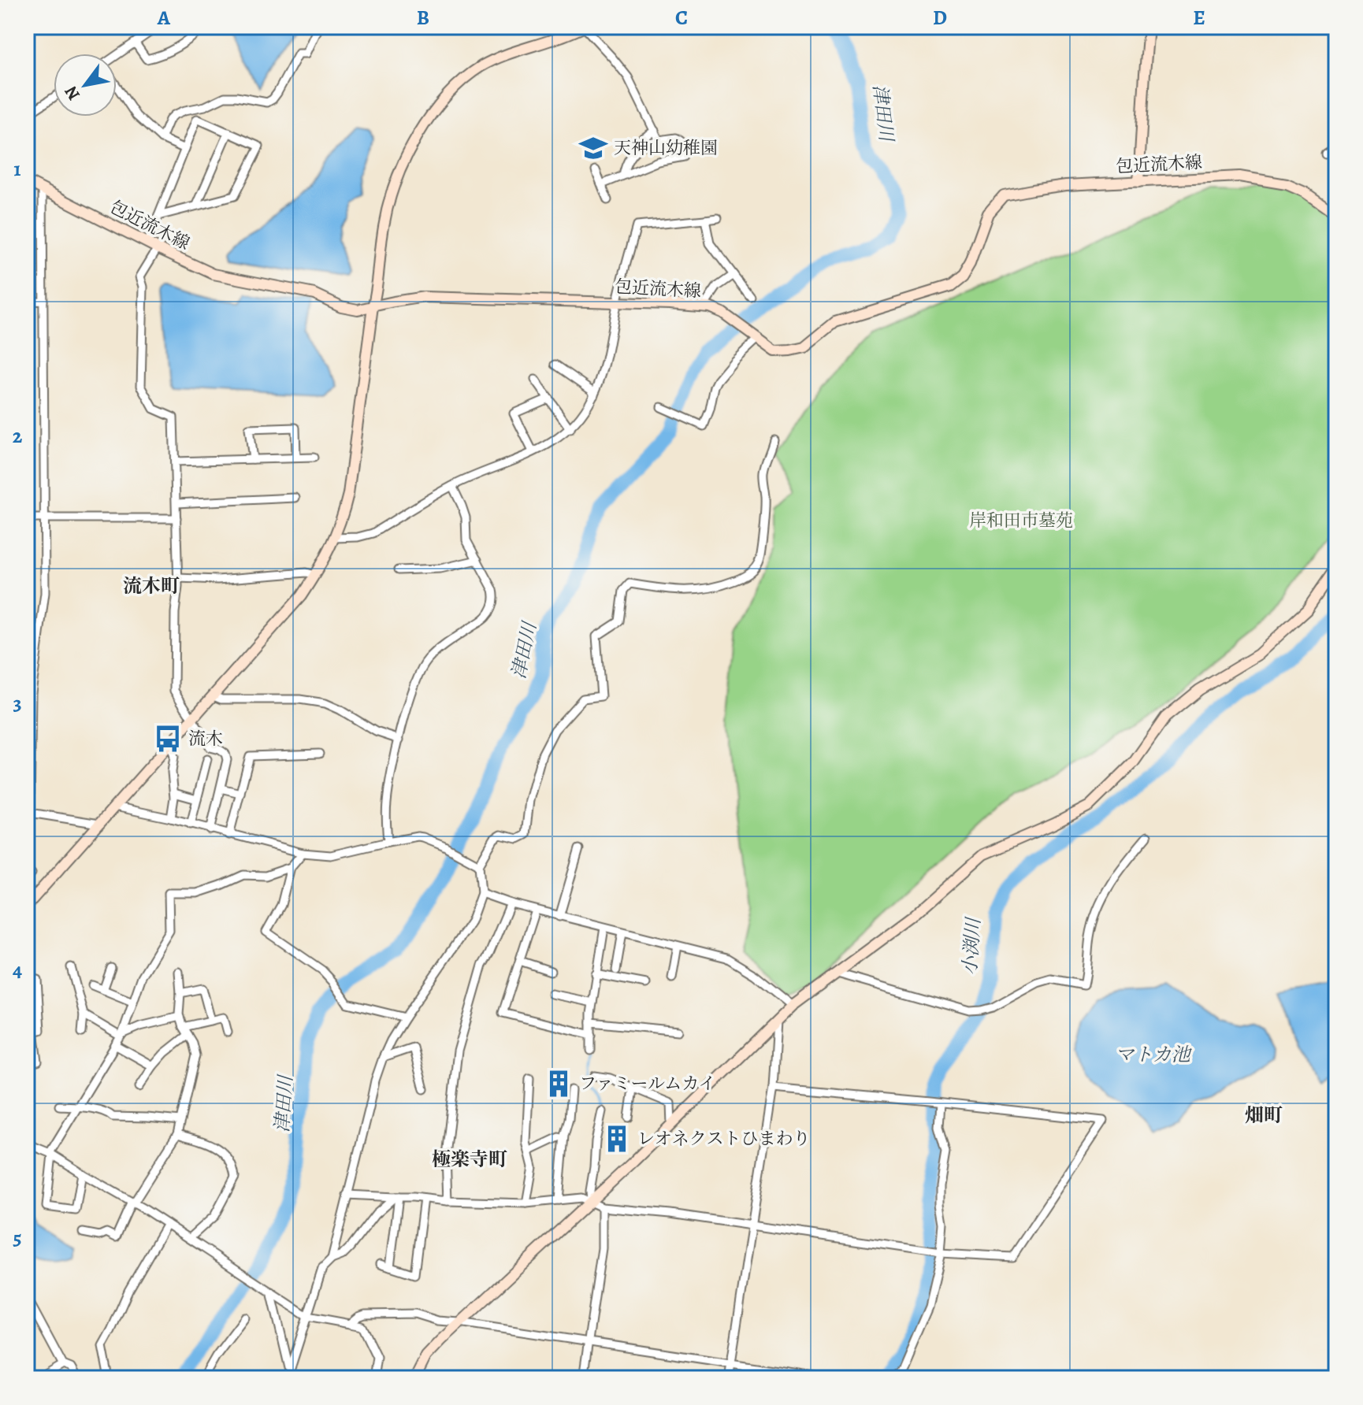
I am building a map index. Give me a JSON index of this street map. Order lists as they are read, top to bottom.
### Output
{
  "streets": {
    "street": ["包近流木線"]
  },
  "districts": ["流木町", "畑町", "極楽寺町"],
  "water": ["津田川", "小渕川", "マトカ池"],
  "parks": ["岸和田市墓苑"],
  "places": {
    "school or university": ["天神山幼稚園"],
    "bus stop": ["流木"],
    "building": ["ファミールムカイ", "レオネクストひまわり"]
  },
  "north": "bottom left",
  "grid": {
    "columns": [
      "A",
      "B",
      "C",
      "D",
      "E"
    ],
    "rows": [
      "1",
      "2",
      "3",
      "4",
      "5"
    ]
  }
}
